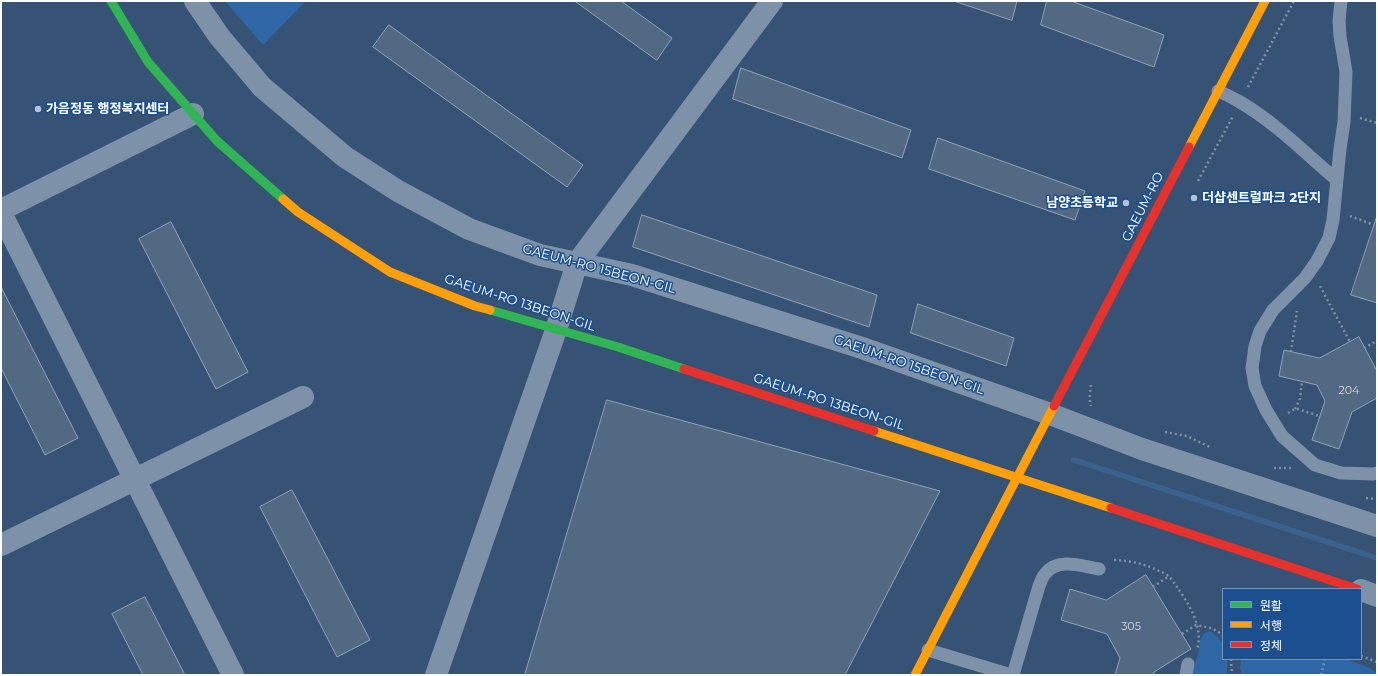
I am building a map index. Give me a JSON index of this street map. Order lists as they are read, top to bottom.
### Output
{
  "streets": {
    "street": ["GAEUM-RO", "GAEUM-RO 15BEON-GIL", "GAEUM-RO 13BEON-GIL"]
  },
  "crossings": [
    ["GAEUM-RO", "GAEUM-RO 15BEON-GIL"],
    ["GAEUM-RO", "GAEUM-RO 13BEON-GIL"]
  ],
  "places": ["가음정동 행정복지센터", "더샵센트럴파크 2단지", "남양초등학교"],
  "house_numbers": ["204", "305"],
  "legend": ["원활", "서행", "정체"]
}
